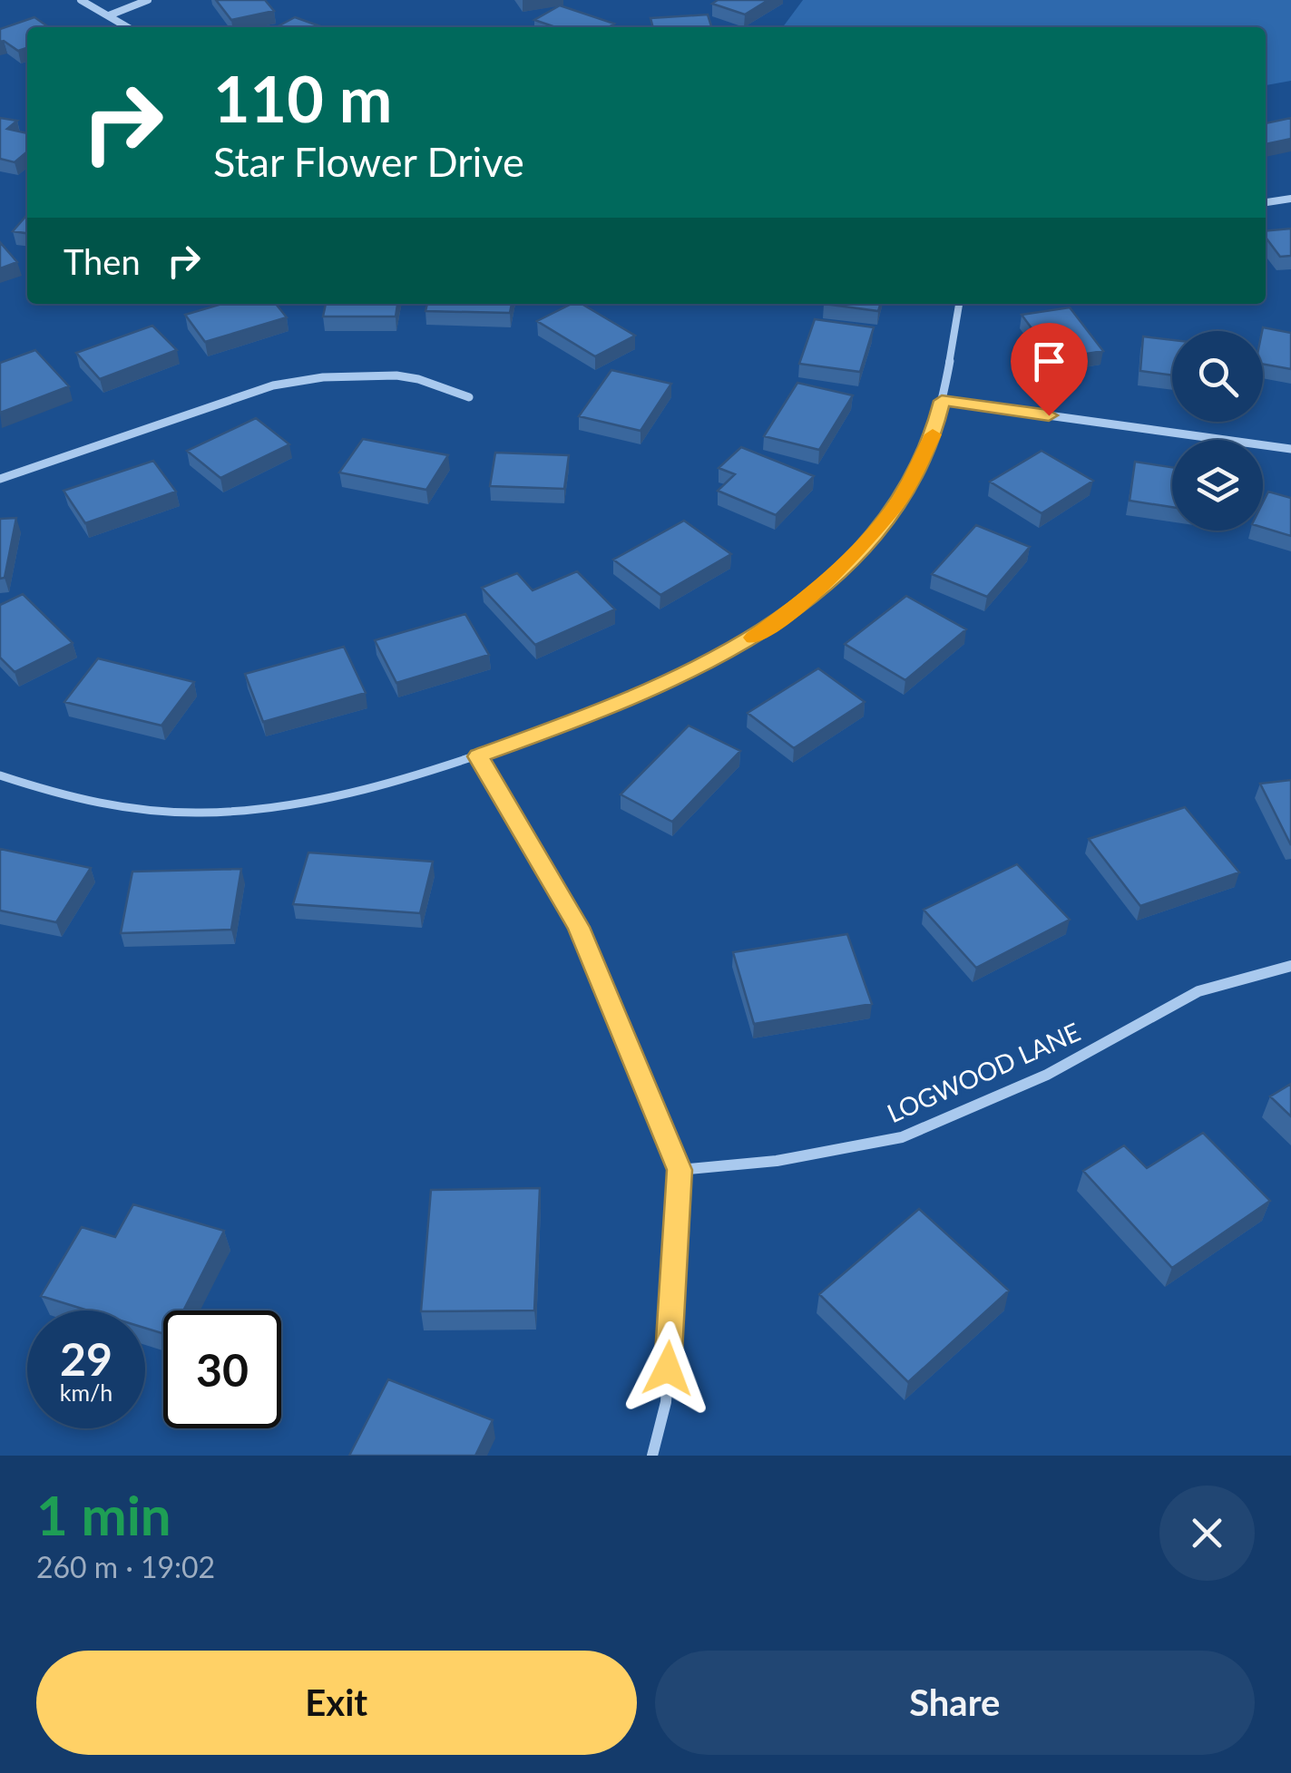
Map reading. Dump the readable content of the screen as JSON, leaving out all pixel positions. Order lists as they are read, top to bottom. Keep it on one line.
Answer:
{"streets":{"street":["LOGWOOD LANE"]},"page":{"turn":["110 m","Star Flower Drive"],"then":"Then","speed":"29 km/h","limit":"30","heading":["1 min","260 m · 19:02"],"buttons":["Exit","Share"]}}
